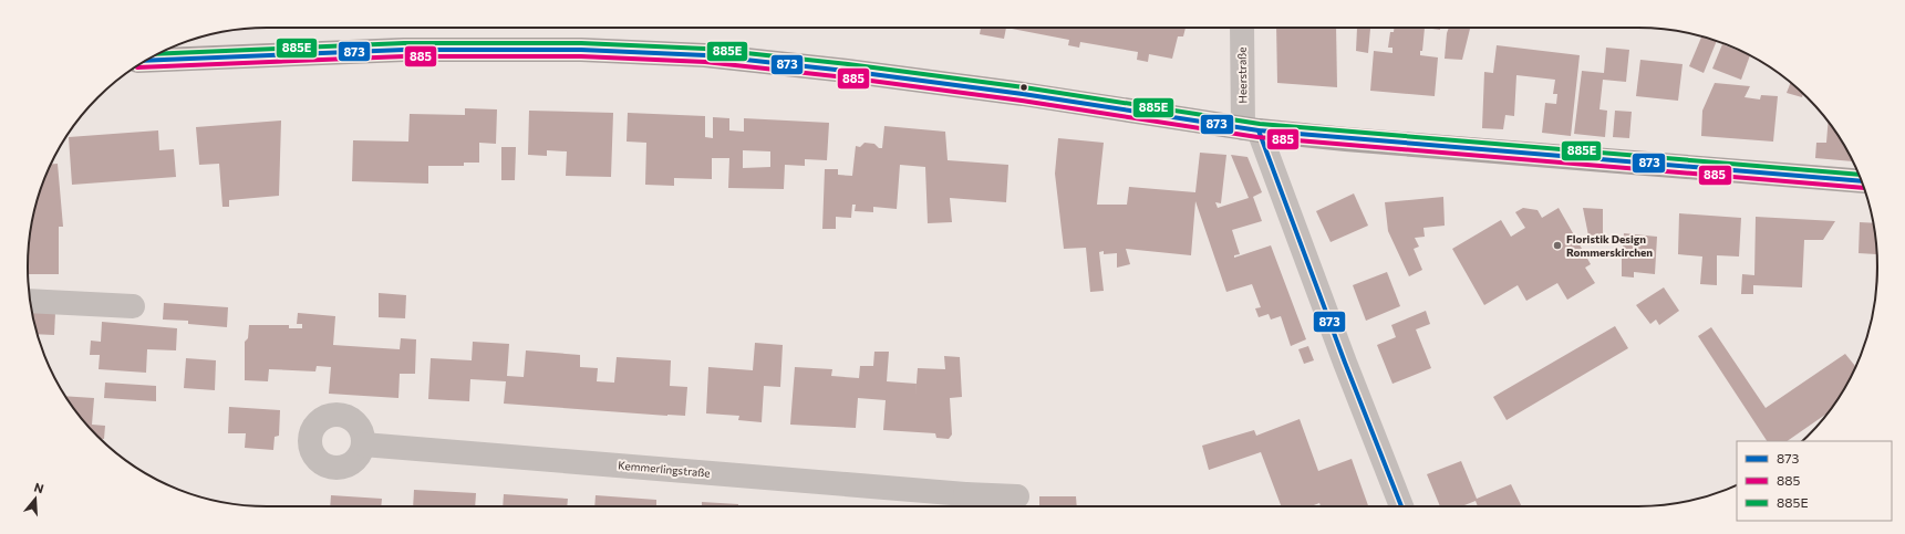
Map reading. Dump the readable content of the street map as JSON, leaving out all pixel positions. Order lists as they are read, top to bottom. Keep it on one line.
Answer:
{"streets":{"street":["Heerstraße","Kemmerlingstraße"]},"places":["Floristik Design Rommerskirchen"],"lines":["transit line 885E","transit line 873","transit line 885"],"legend":["873","885","885E"],"north":"top"}
